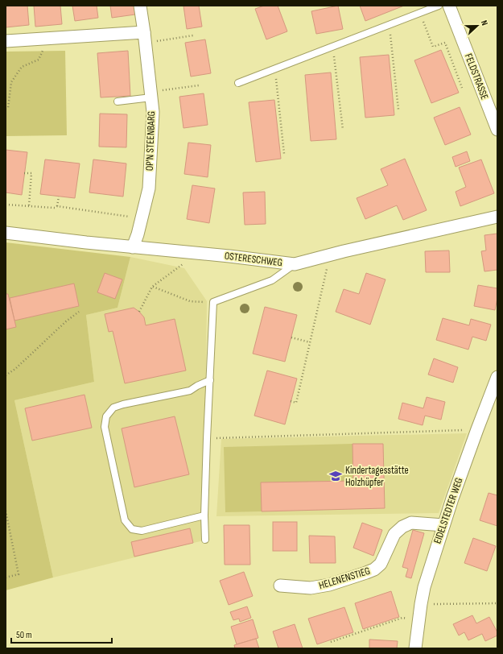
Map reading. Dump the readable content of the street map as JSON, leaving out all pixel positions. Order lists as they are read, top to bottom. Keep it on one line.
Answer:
{"streets":{"street":["FELDSTRASSE","OP'N STEENBARG","OSTERESCHWEG","EIDELSTEDTER WEG","HELENENSTIEG"]},"crossings":[["OP'N STEENBARG","OSTERESCHWEG"],["EIDELSTEDTER WEG","HELENENSTIEG"]],"places":{"school or university":["Kindertagesstätte Holzhüpfer"]},"scale_bar":"50 m","north":"right"}
